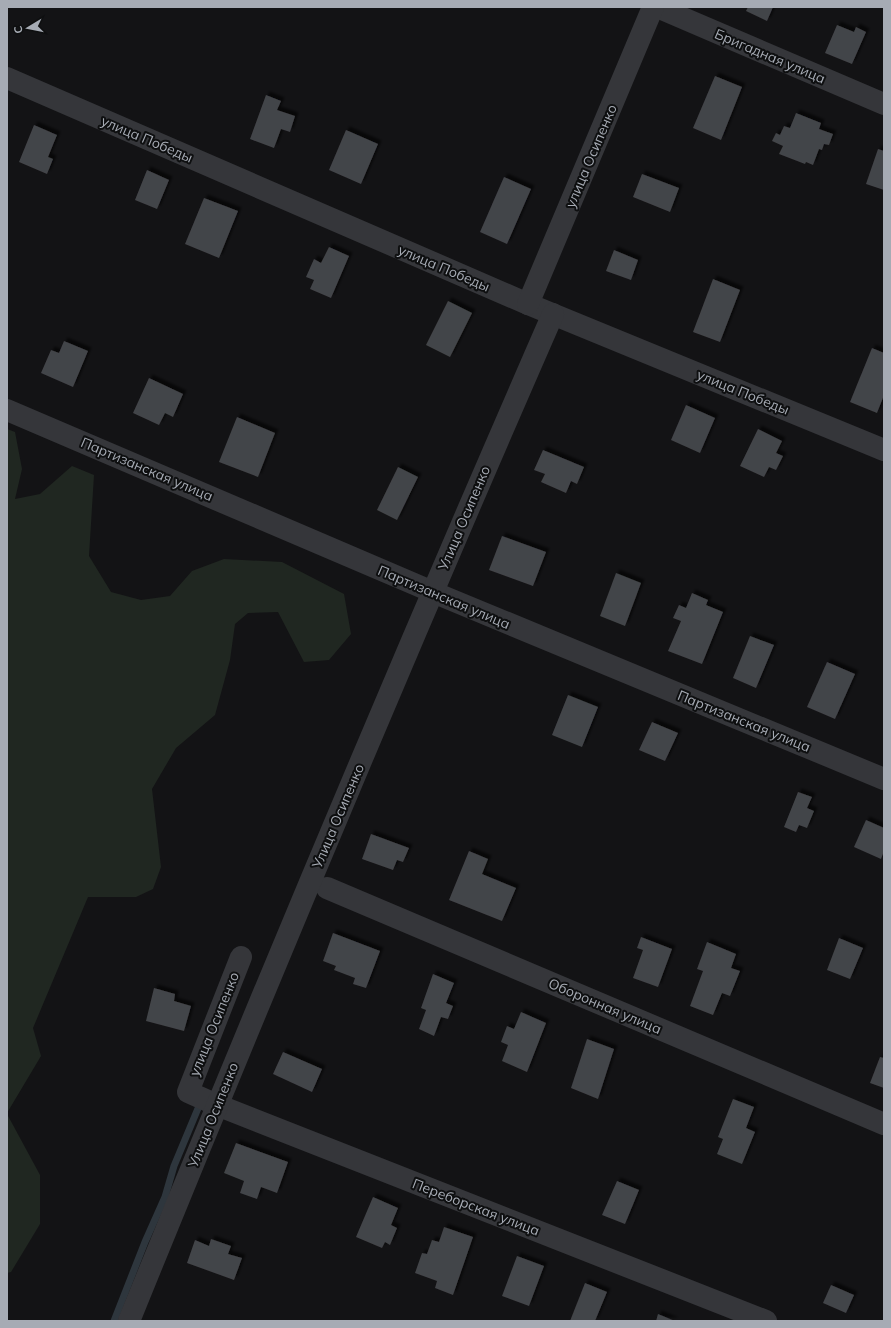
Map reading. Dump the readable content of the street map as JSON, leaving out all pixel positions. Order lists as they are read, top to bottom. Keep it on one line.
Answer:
{"streets":{"street":["Бригадная улица","улица Победы","улица Осипенко","Партизанская улица","Улица Осипенко","Оборонная улица","Переборская улица"]},"crossings":[["улица Победы","улица Осипенко"],["улица Победы","Улица Осипенко"],["улица Осипенко","Переборская улица"],["Партизанская улица","Улица Осипенко"],["Улица Осипенко","Переборская улица"]],"north":"left"}
